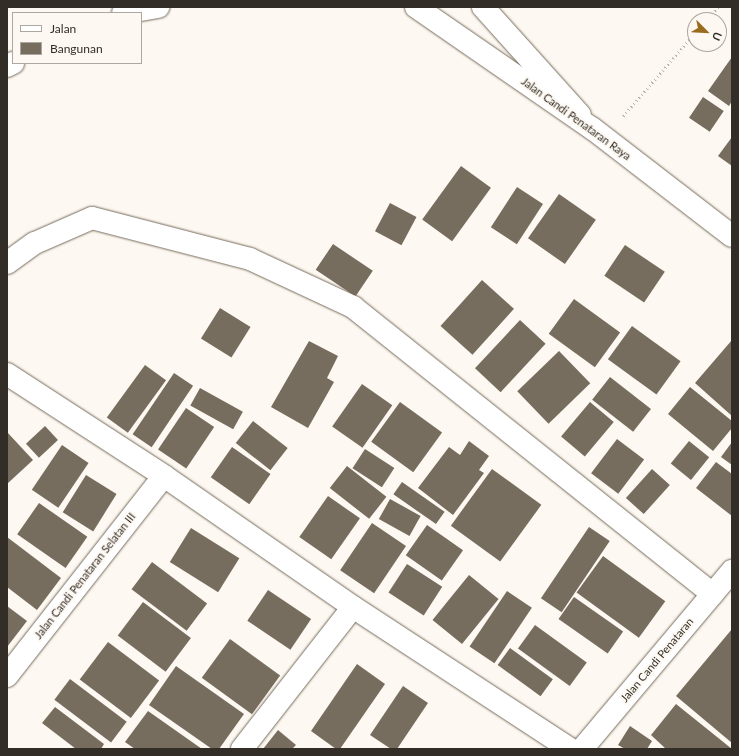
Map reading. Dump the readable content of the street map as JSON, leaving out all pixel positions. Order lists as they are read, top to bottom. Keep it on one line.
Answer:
{"streets":{"street":["Jalan Candi Penataran Raya","Jalan Candi Penataran Selatan III","Jalan Candi Penataran"]},"legend":["Jalan","Bangunan"],"north":"bottom right"}
